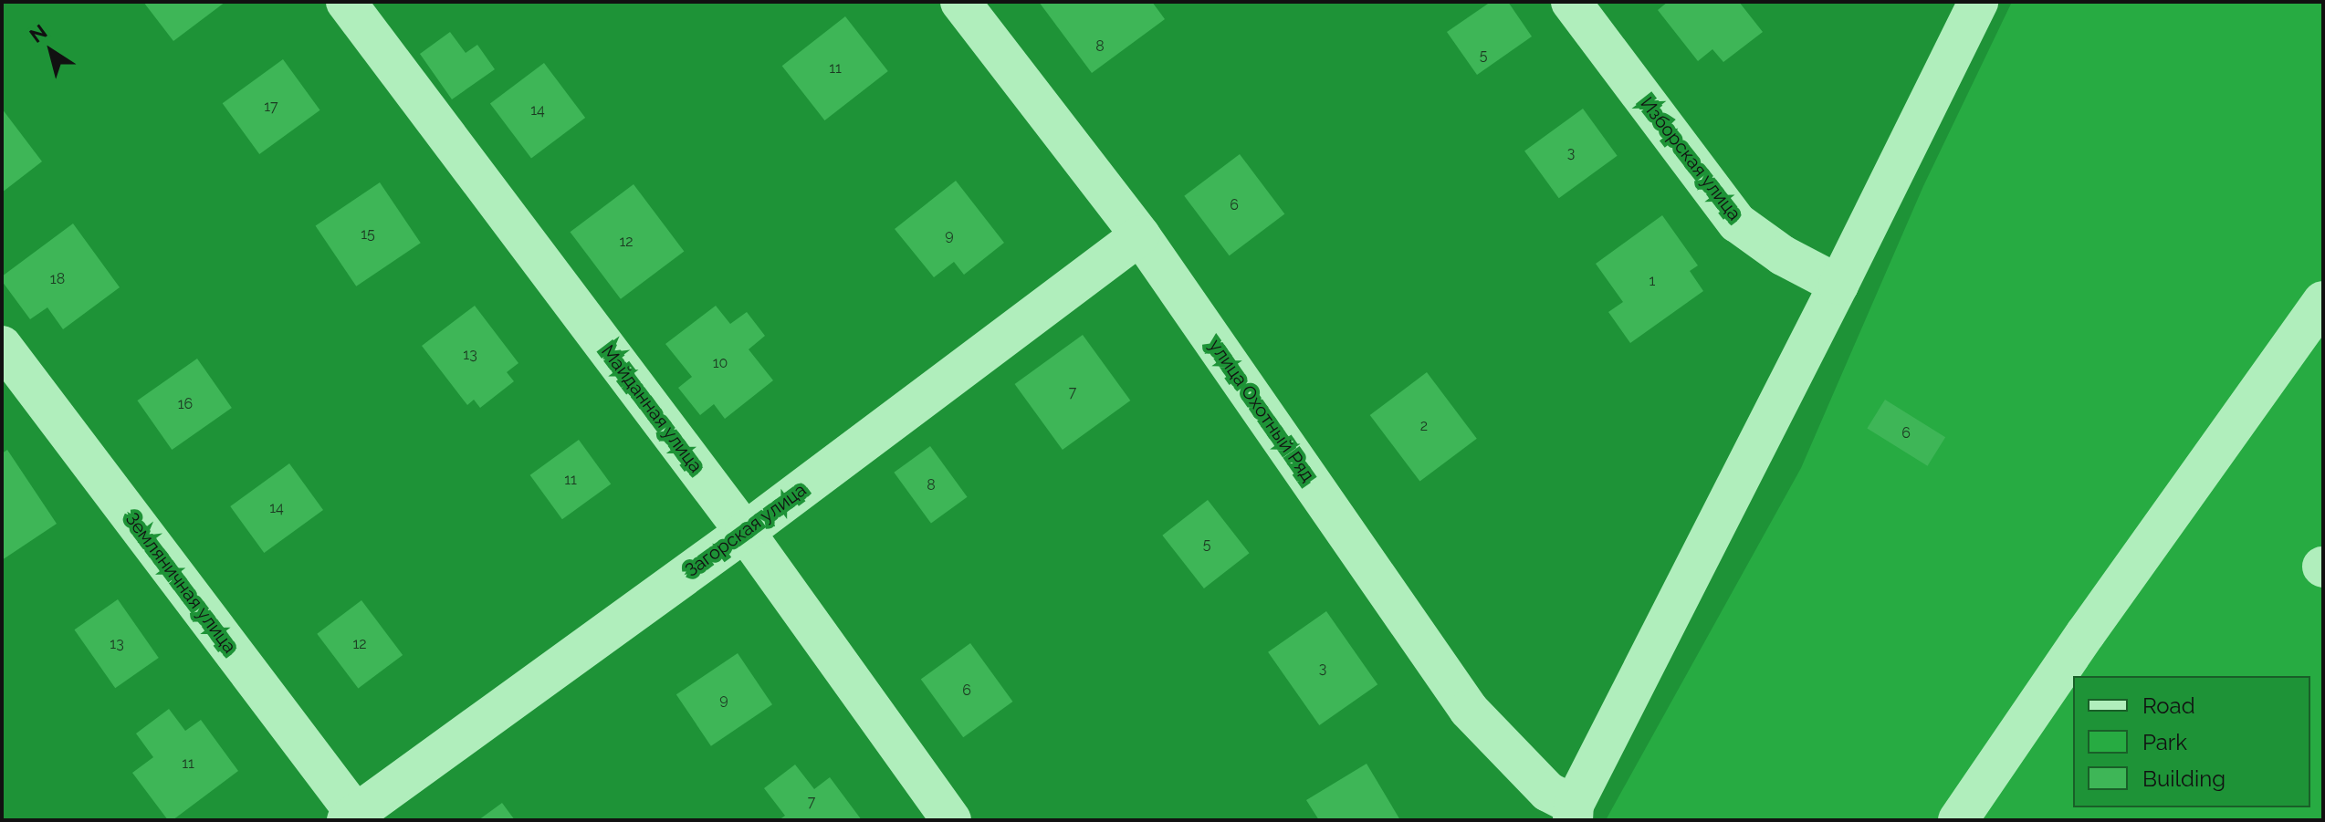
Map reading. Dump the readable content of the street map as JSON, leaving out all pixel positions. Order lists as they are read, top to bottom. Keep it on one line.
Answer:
{"streets":{"street":["Изборская улица","Майданная улица","улица Охотный Ряд","Загорская улица","Земляничная улица"]},"crossings":[["Майданная улица","Загорская улица"],["улица Охотный Ряд","Загорская улица"],["Загорская улица","Земляничная улица"]],"house_numbers":["8","5","11","17","14","3","6","15","9","12","18","1","13","10","7","16","2","6","11","8","14","5","13","12","3","6","9","11","7"],"legend":["Road","Park","Building"],"north":"top left"}
